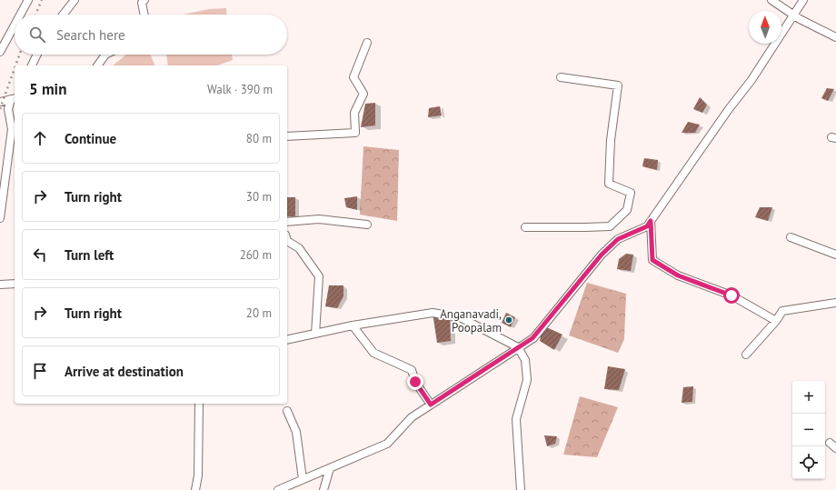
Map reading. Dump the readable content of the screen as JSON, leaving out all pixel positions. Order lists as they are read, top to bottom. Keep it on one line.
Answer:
{"places":["Anganavadi, Poopalam"],"north":"top","page":{"search":"Search here","heading":["5 min","Walk · 390 m"],"list":[["Continue","80 m"],["Turn right","30 m"],["Turn left","260 m"],["Turn right","20 m"],"Arrive at destination"],"map_buttons":["+","−"]}}
